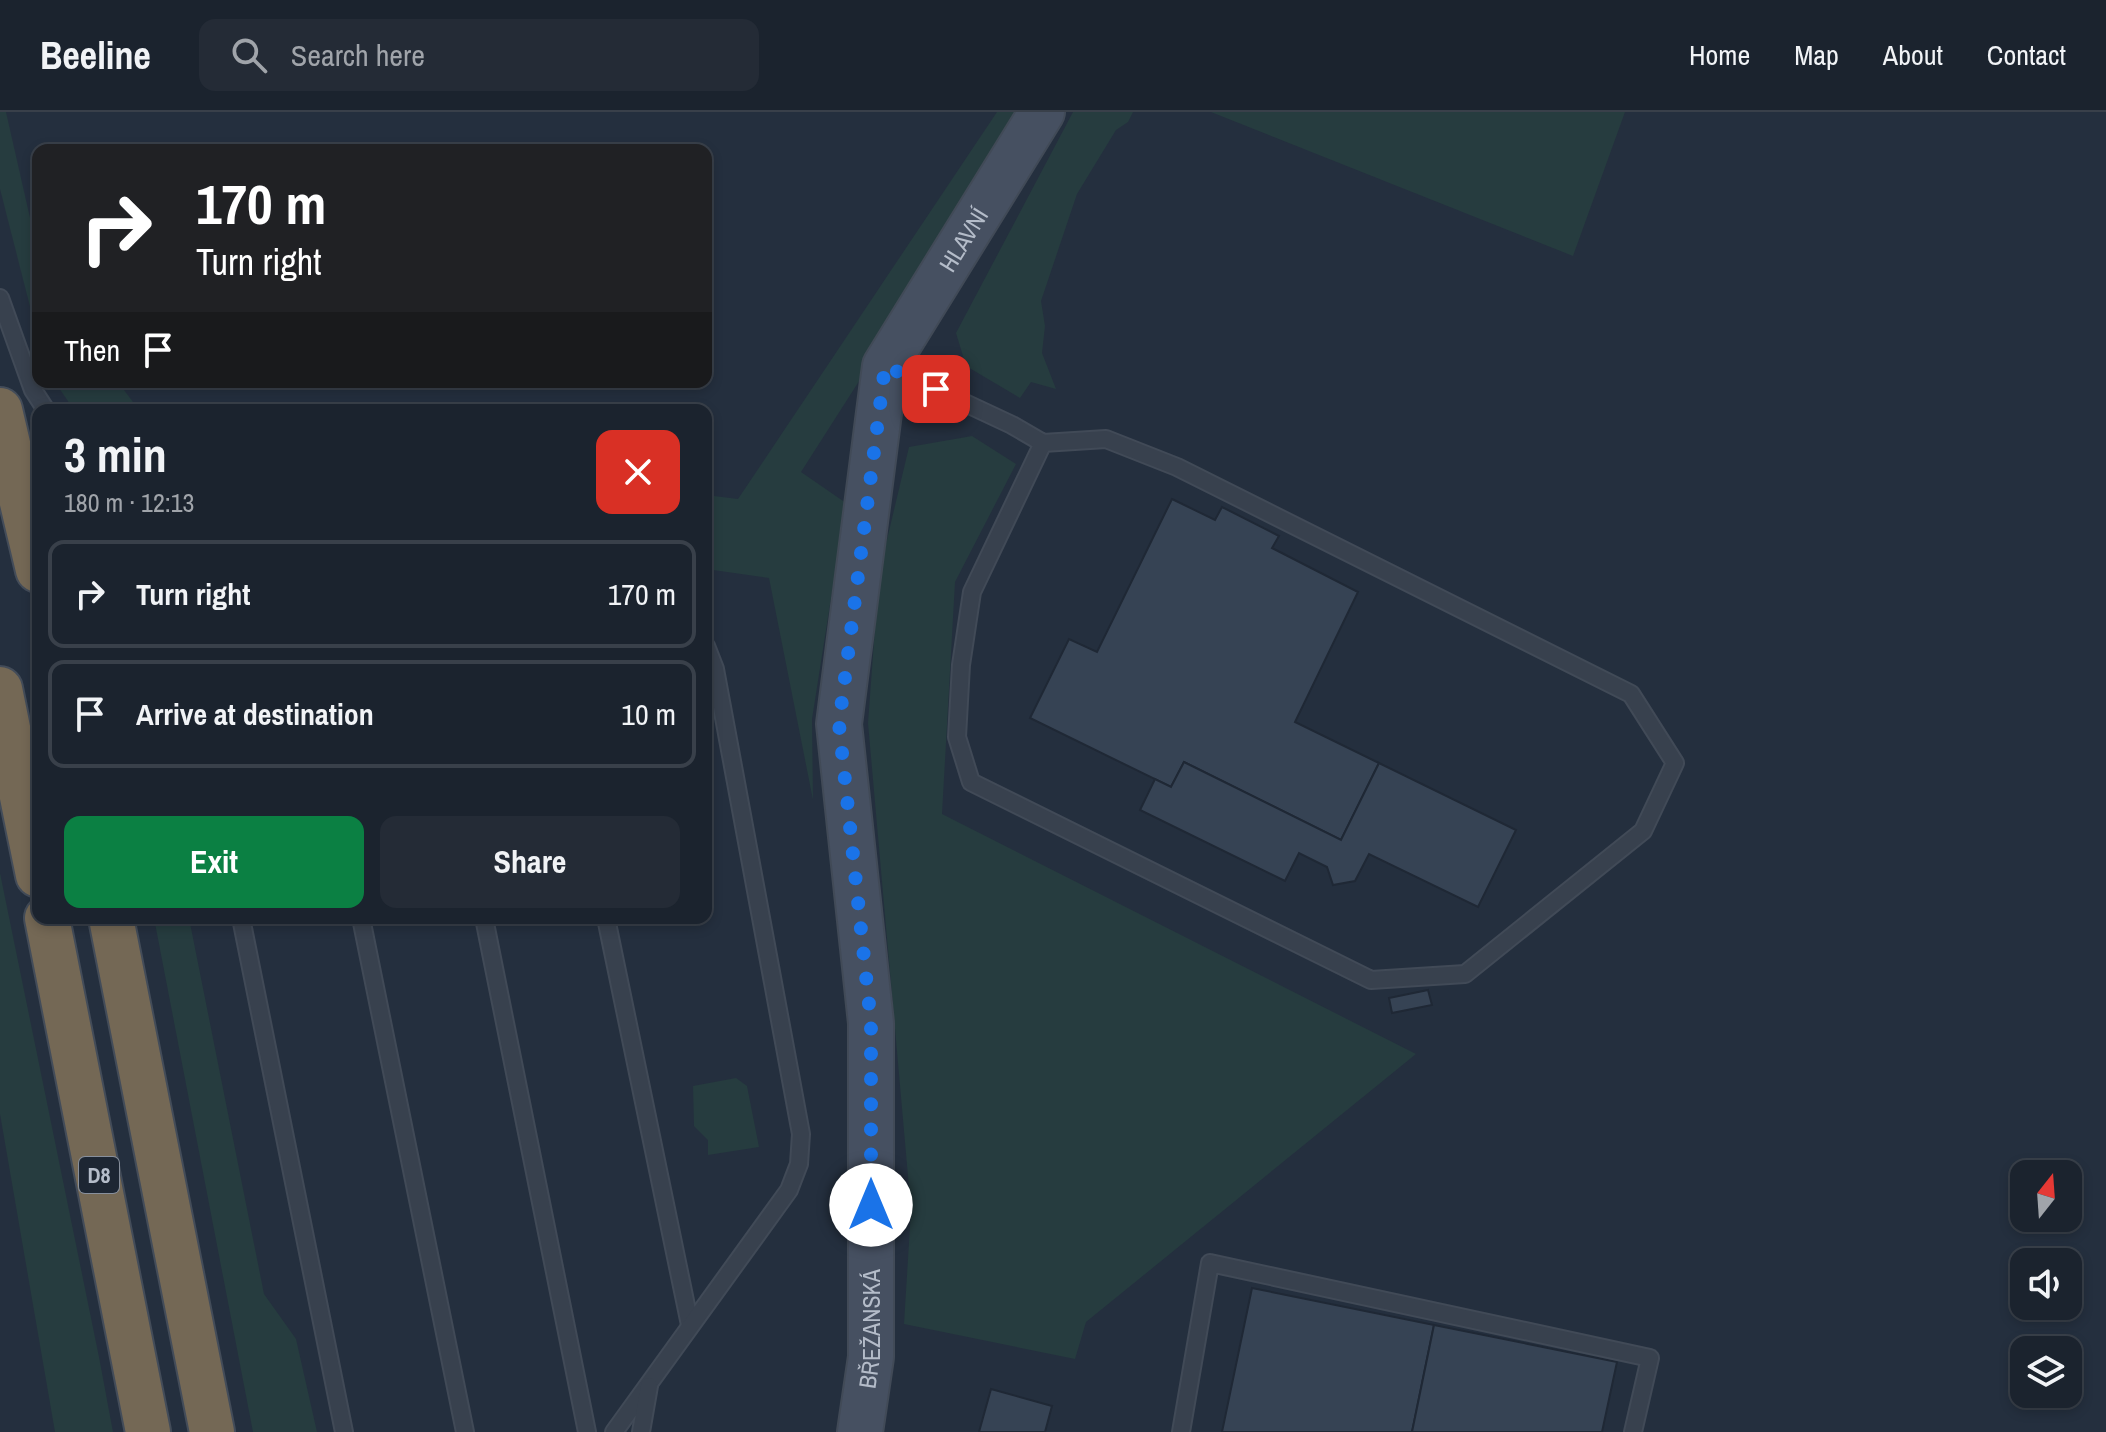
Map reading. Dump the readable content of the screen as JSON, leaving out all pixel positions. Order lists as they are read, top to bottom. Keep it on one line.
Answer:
{"streets":{"highway":["D8"],"street":["HLAVNÍ","BŘEŽANSKÁ"]},"crossings":[["HLAVNÍ","BŘEŽANSKÁ"]],"north":"top","page":{"header":"Beeline","search":"Search here","nav":["Home","Map","About","Contact"],"turn":["170 m","Turn right"],"then":"Then","heading":["3 min","180 m · 12:13"],"list":[{"name":"Turn right","value":"170 m"},{"name":"Arrive at destination","value":"10 m"}],"buttons":["Exit","Share"]}}
